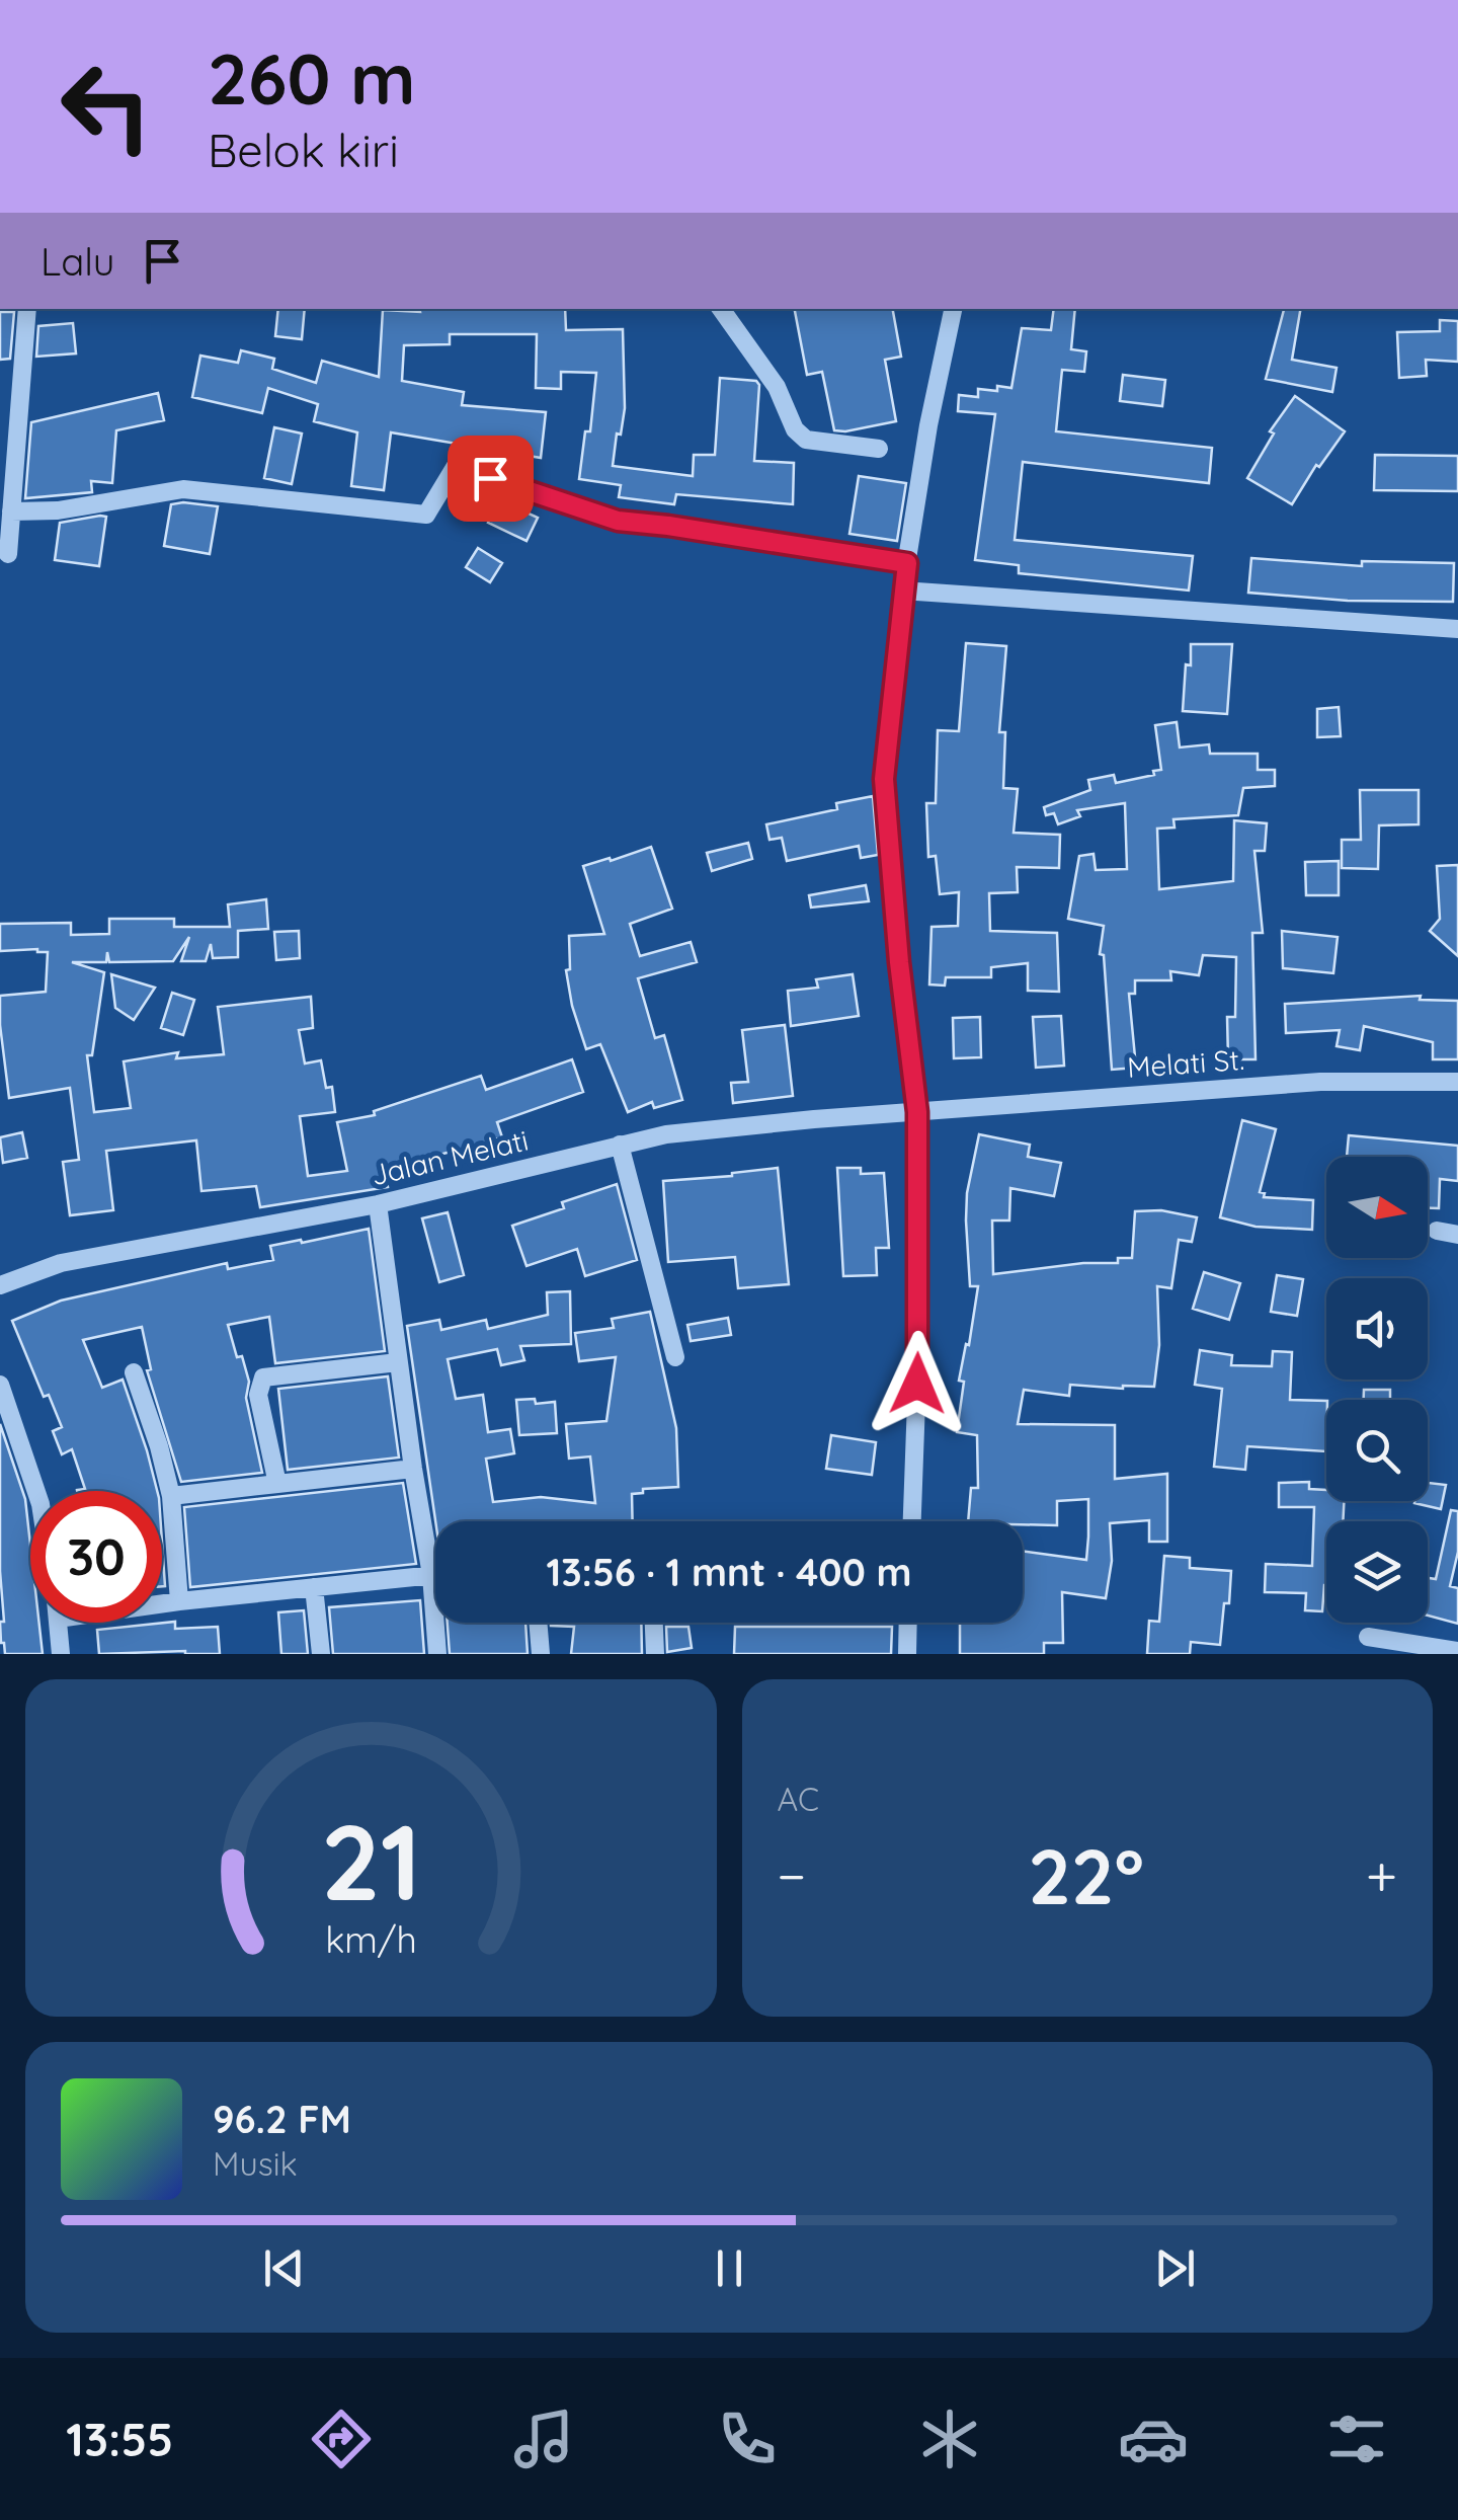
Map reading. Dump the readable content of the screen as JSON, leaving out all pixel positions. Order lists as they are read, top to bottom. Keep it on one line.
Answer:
{"streets":{"street":["Melati St.","Jalan Melati"]},"crossings":[["Melati St.","Jalan Melati"]],"north":"right","page":{"turn":["260 m","Belok kiri"],"then":"Lalu","limit":"30","trip":"13:56 · 1 mnt · 400 m","tile":"AC","heat":["−","22°","+"],"song":["96.2 FM","Musik"],"tabs":"13:55","gauge":["21","km/h"]}}
